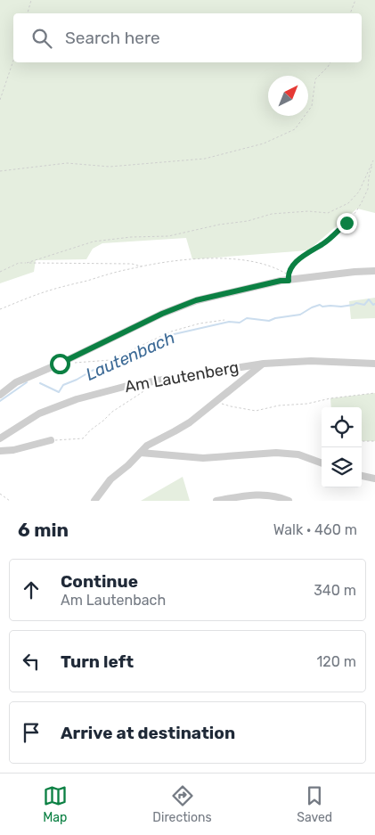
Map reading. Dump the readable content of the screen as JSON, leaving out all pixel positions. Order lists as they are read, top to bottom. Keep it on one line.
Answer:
{"streets":{"street":["Am Lautenberg"]},"water":["Lautenbach"],"north":"top right","page":{"search":"Search here","heading":["6 min","Walk · 460 m"],"list":[["Continue","Am Lautenbach","340 m"],["Turn left","120 m"],"Arrive at destination"],"nav":["Map","Directions","Saved"]}}
